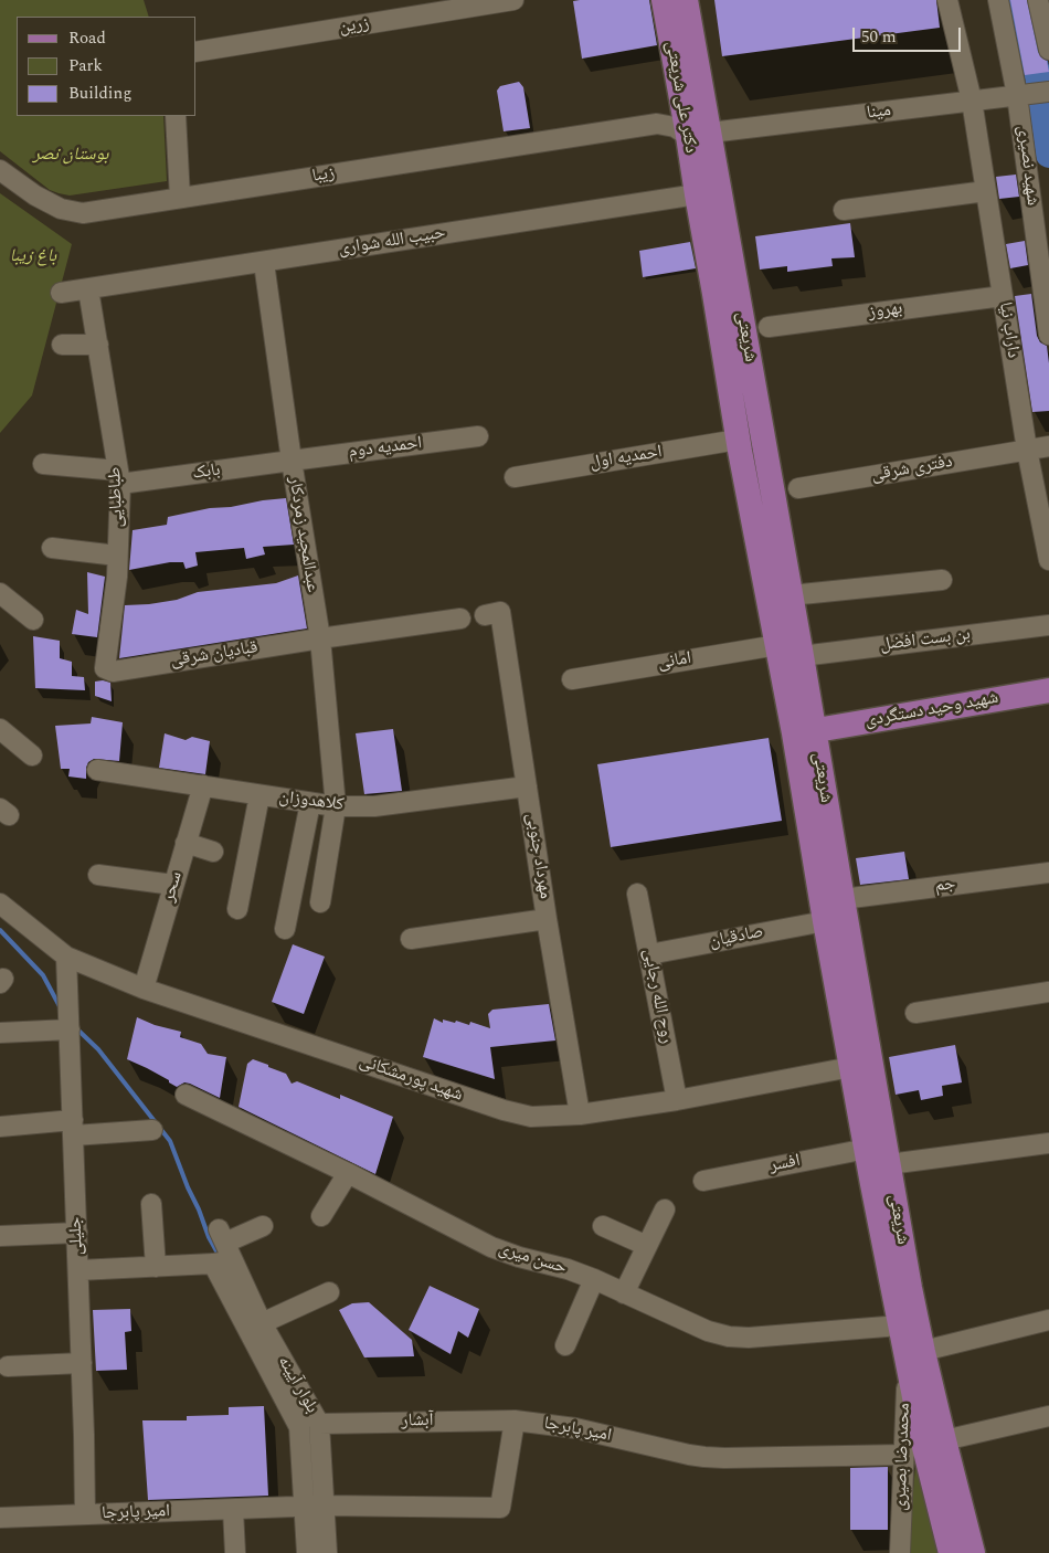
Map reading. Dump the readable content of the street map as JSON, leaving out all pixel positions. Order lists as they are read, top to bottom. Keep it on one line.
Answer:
{"streets":{"main road":["دکتر علی شریعتی","شریعتی","شهید وحید دستگردی"],"street":["زرین","مینا","شهید نصیری","زیبا","حبیب الله شواری","بهروز","داراب نیا","احمدیه دوم","احمدیه اول","دفتری شرقی","بابک","طباطبایی","عبدالمجید زمردکار","بن بست افضل","قبادیان شرقی","امانی","کلاهدوزان","مهرداد جنوبی","جم","سحر","صادقیان","روح الله رجایی","شهید پورمشکانی","افسر","جلیلی","حسن میری","بلوار آیینه","آبشار","امیر پابرجا","محمدرضا بصیری"]},"crossings":[["دکتر علی شریعتی","مینا"],["دکتر علی شریعتی","زیبا"],["دکتر علی شریعتی","حبیب الله شواری"],["دکتر علی شریعتی","شریعتی"],["مینا","شهید نصیری"],["مینا","زیبا"],["مینا","داراب نیا"],["مینا","شریعتی"],["زیبا","شریعتی"],["حبیب الله شواری","شریعتی"],["حبیب الله شواری","طباطبایی"],["حبیب الله شواری","عبدالمجید زمردکار"],["بهروز","داراب نیا"],["داراب نیا","دفتری شرقی"],["شریعتی","احمدیه اول"],["شریعتی","بن بست افضل"],["شریعتی","امانی"],["شریعتی","شهید وحید دستگردی"],["شریعتی","جم"],["شریعتی","صادقیان"],["شریعتی","شهید پورمشکانی"],["شریعتی","افسر"],["شریعتی","حسن میری"],["شریعتی","محمدرضا بصیری"],["احمدیه دوم","بابک"],["احمدیه دوم","عبدالمجید زمردکار"],["بابک","طباطبایی"],["بابک","عبدالمجید زمردکار"],["طباطبایی","قبادیان شرقی"],["عبدالمجید زمردکار","قبادیان شرقی"],["عبدالمجید زمردکار","کلاهدوزان"],["کلاهدوزان","مهرداد جنوبی"],["کلاهدوزان","سحر"],["مهرداد جنوبی","شهید پورمشکانی"],["سحر","شهید پورمشکانی"],["صادقیان","روح الله رجایی"],["روح الله رجایی","شهید پورمشکانی"],["شهید پورمشکانی","جلیلی"],["جلیلی","امیر پابرجا"],["بلوار آیینه","آبشار"],["بلوار آیینه","امیر پابرجا"],["آبشار","امیر پابرجا"],["امیر پابرجا","محمدرضا بصیری"]],"parks":["بوستان نصر","باغ زیبا"],"legend":["Road","Park","Building"],"scale_bar":"50 m"}
